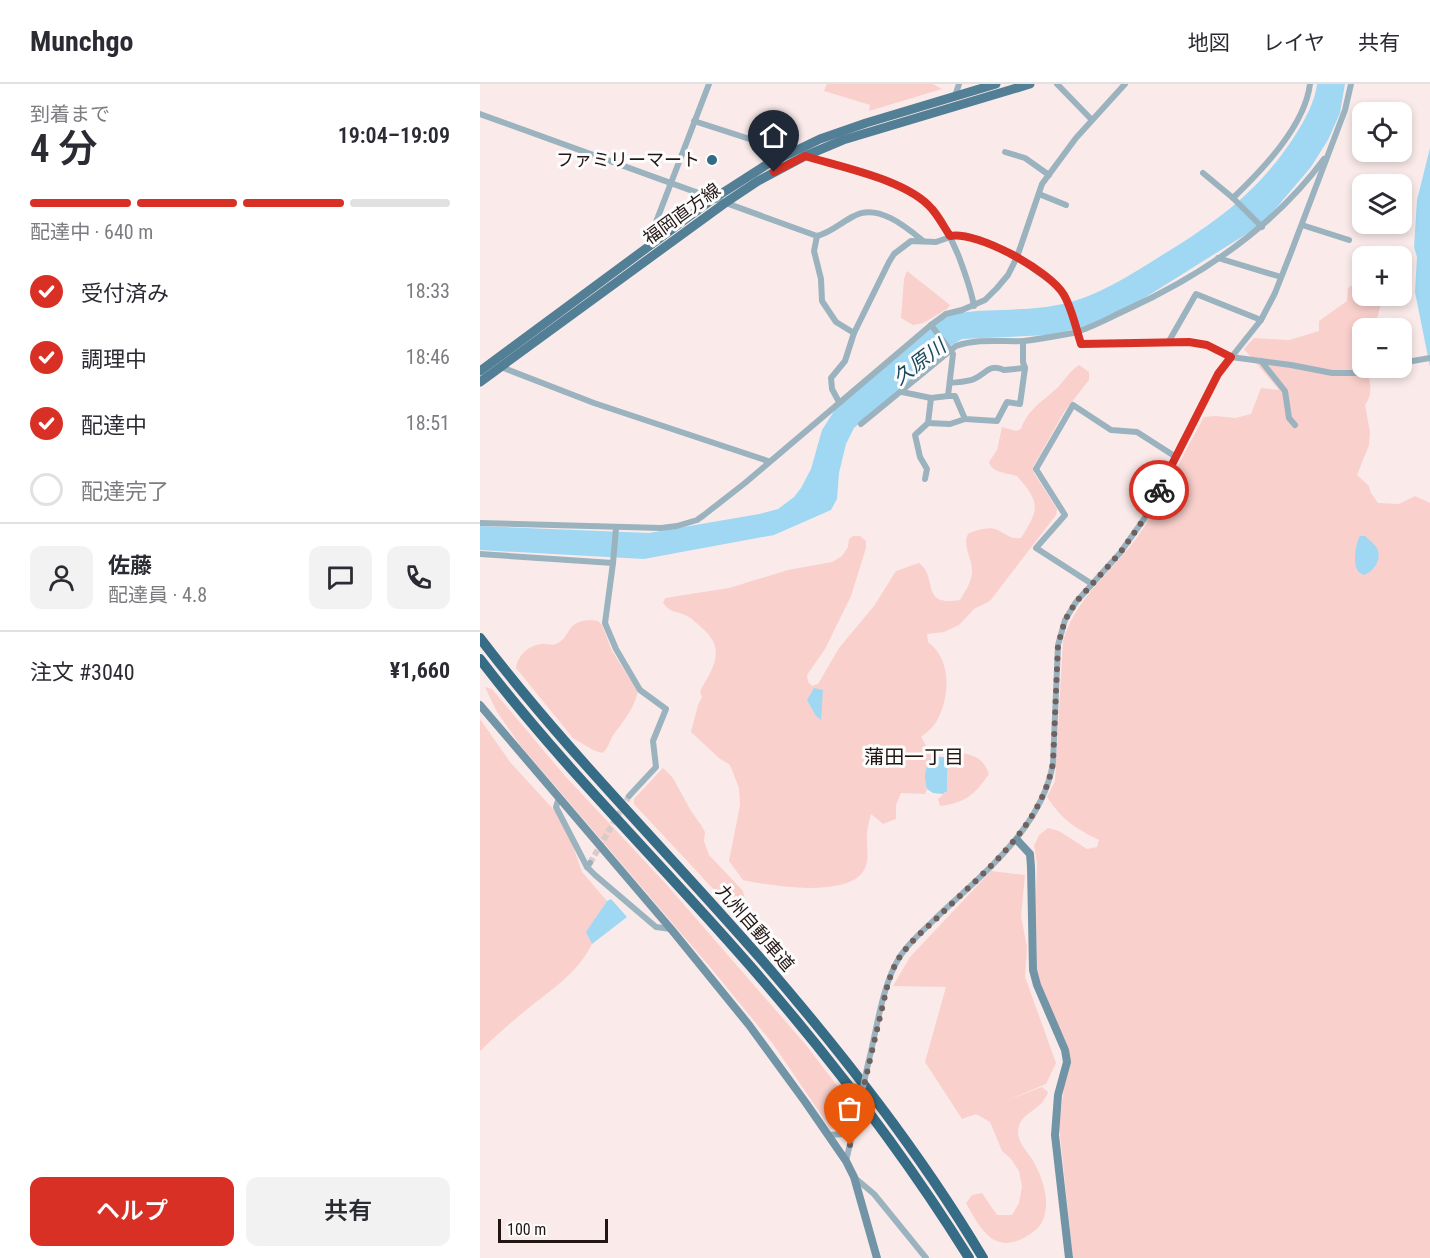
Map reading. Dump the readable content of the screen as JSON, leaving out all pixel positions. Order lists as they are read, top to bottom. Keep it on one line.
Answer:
{"streets":{"highway":["九州自動車道"],"main road":["福岡直方線"]},"districts":["蒲田一丁目"],"water":["久原川"],"places":["ファミリーマート"],"scale_bar":"100 m","page":{"header":"Munchgo","nav":["地図","レイヤ","共有"],"heading":["4 分","到着まで","19:04–19:09"],"panel":["佐藤","配達員 · 4.8","注文 #3040","¥1,660"],"map_buttons":["+","−"],"bar":"配達中 · 640 m","list":[["受付済み","18:33"],["調理中","18:46"],["配達中","18:51"],"配達完了"],"buttons":["ヘルプ","共有"],"scale":"100 m"}}
